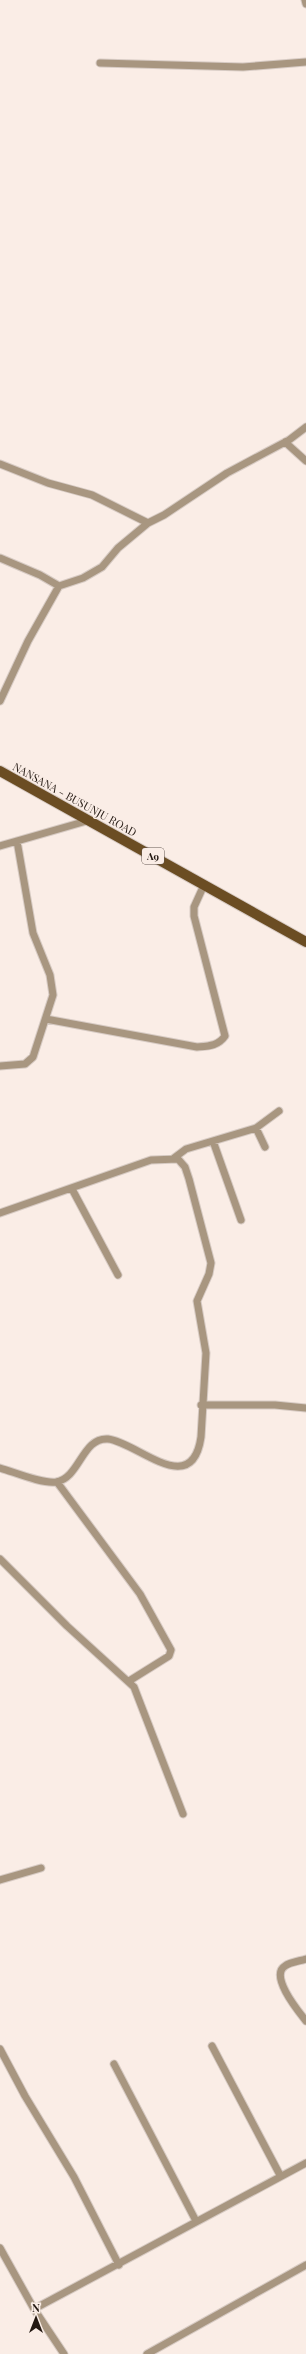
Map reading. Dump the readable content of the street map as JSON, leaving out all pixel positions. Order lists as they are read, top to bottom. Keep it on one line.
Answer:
{"streets":{"main road":["NANSANA - BUSUNJU ROAD","A9"]},"north":"top"}
